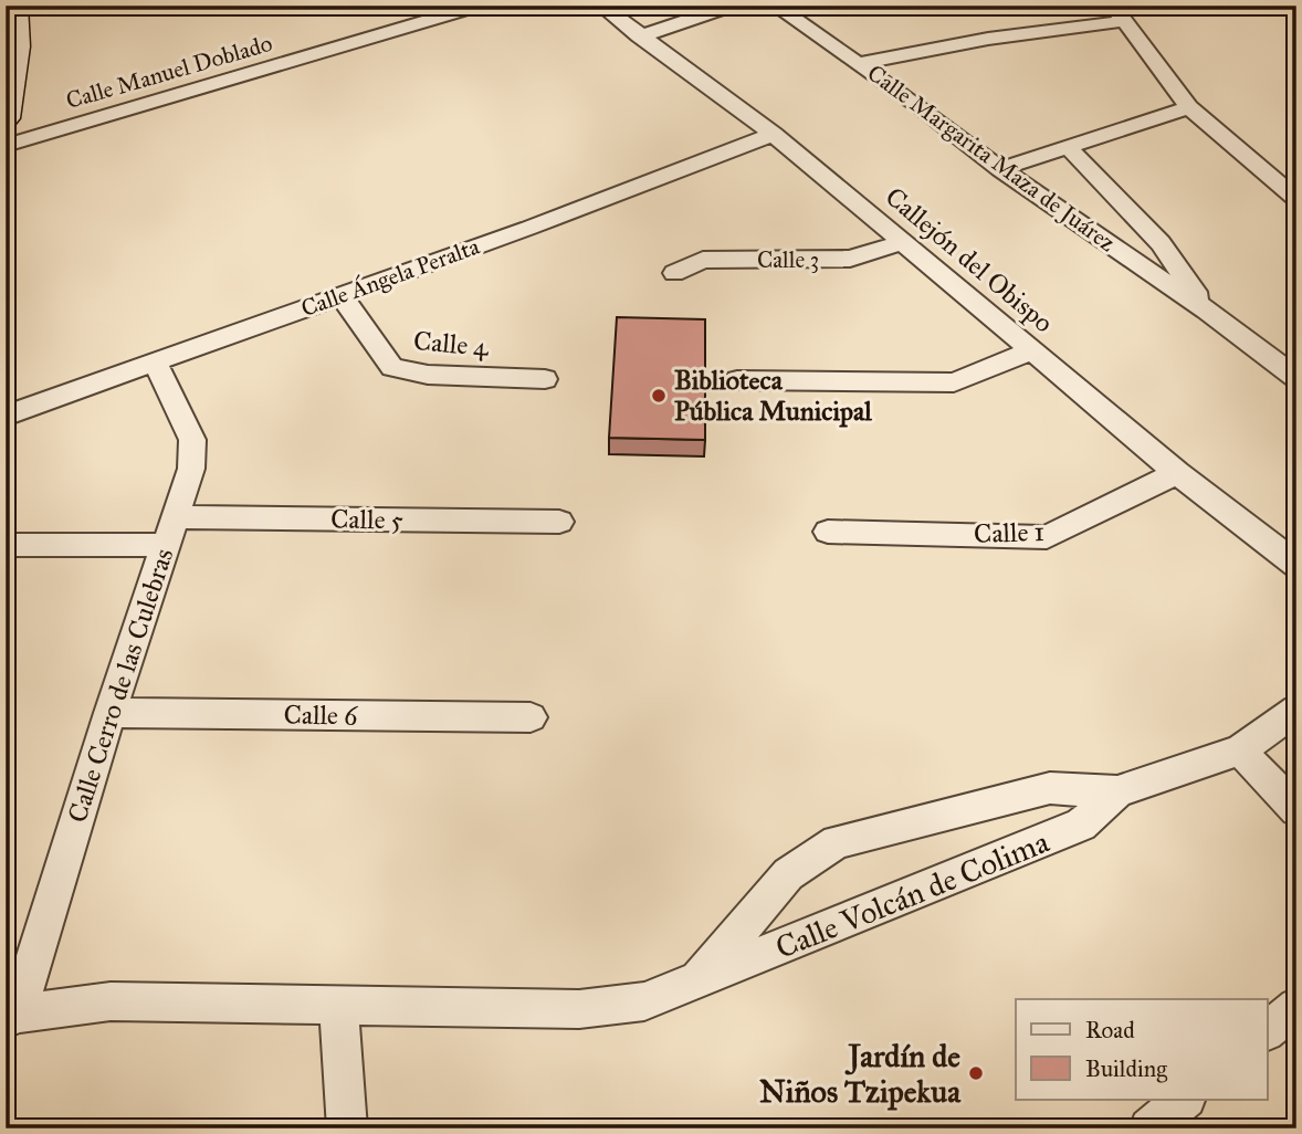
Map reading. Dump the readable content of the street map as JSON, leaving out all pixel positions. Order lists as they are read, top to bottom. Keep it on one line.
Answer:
{"streets":{"street":["Calle Manuel Doblado","Calle Margarita Maza de Juárez","Calle 3","Callejón del Obispo","Calle Ángela Peralta","Calle 4","Calle 5","Calle 1","Calle Cerro de las Culebras","Calle 6","Calle Volcán de Colima"]},"crossings":[["Calle 3","Callejón del Obispo"],["Callejón del Obispo","Calle Ángela Peralta"],["Callejón del Obispo","Calle 1"],["Calle Ángela Peralta","Calle 4"],["Calle Ángela Peralta","Calle Cerro de las Culebras"],["Calle 5","Calle Cerro de las Culebras"],["Calle Cerro de las Culebras","Calle 6"],["Calle Cerro de las Culebras","Calle Volcán de Colima"]],"places":["Biblioteca Pública Municipal","Jardín de Niños Tzipekua"],"legend":["Road","Building"]}
